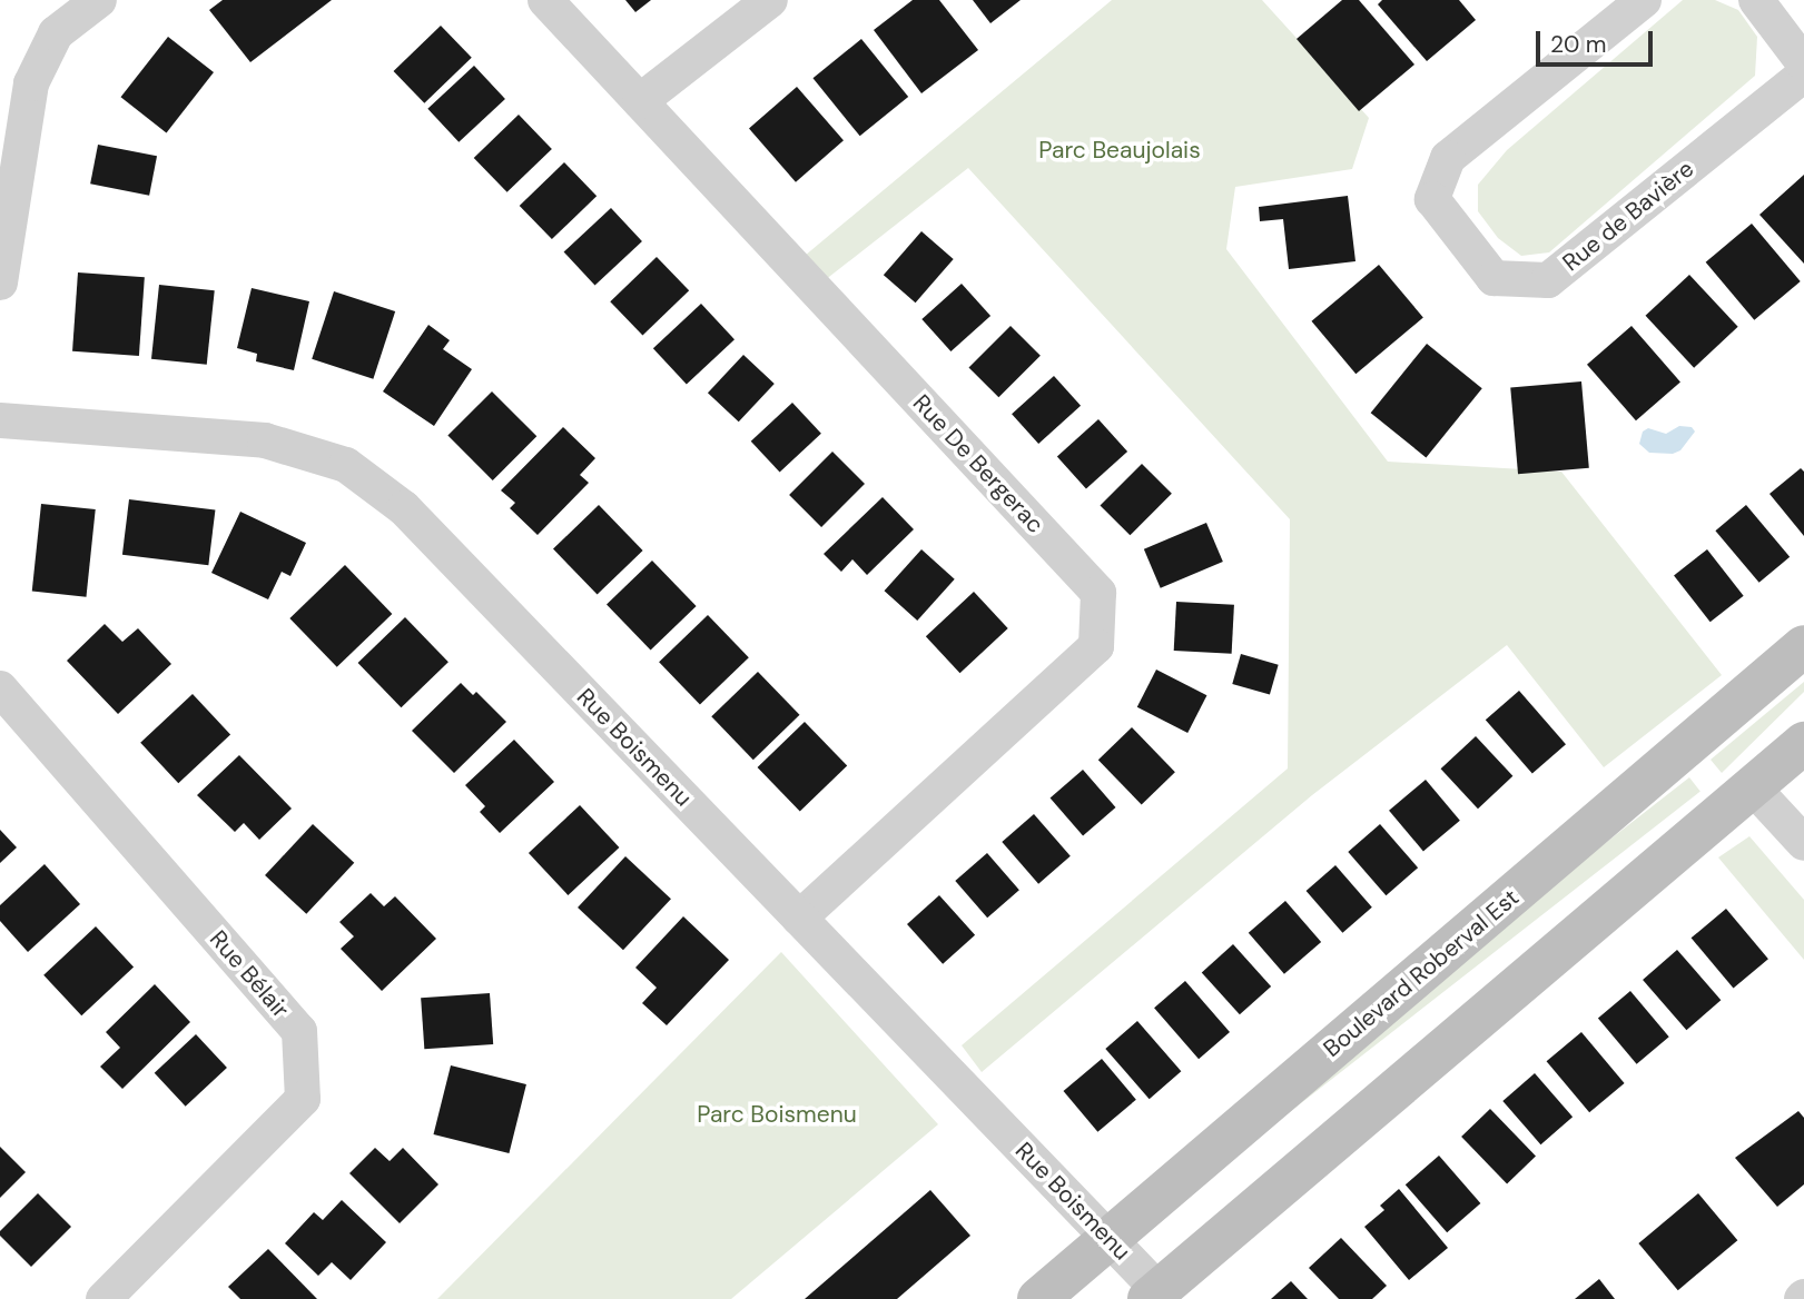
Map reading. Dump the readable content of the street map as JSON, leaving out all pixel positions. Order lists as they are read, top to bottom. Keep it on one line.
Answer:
{"streets":{"street":["Rue de Bavière","Rue De Bergerac","Rue Boismenu","Boulevard Roberval Est","Rue Bélair"]},"crossings":[["Rue De Bergerac","Rue Boismenu"],["Rue Boismenu","Boulevard Roberval Est"]],"parks":["Parc Beaujolais","Parc Boismenu"],"scale_bar":"20 m"}
